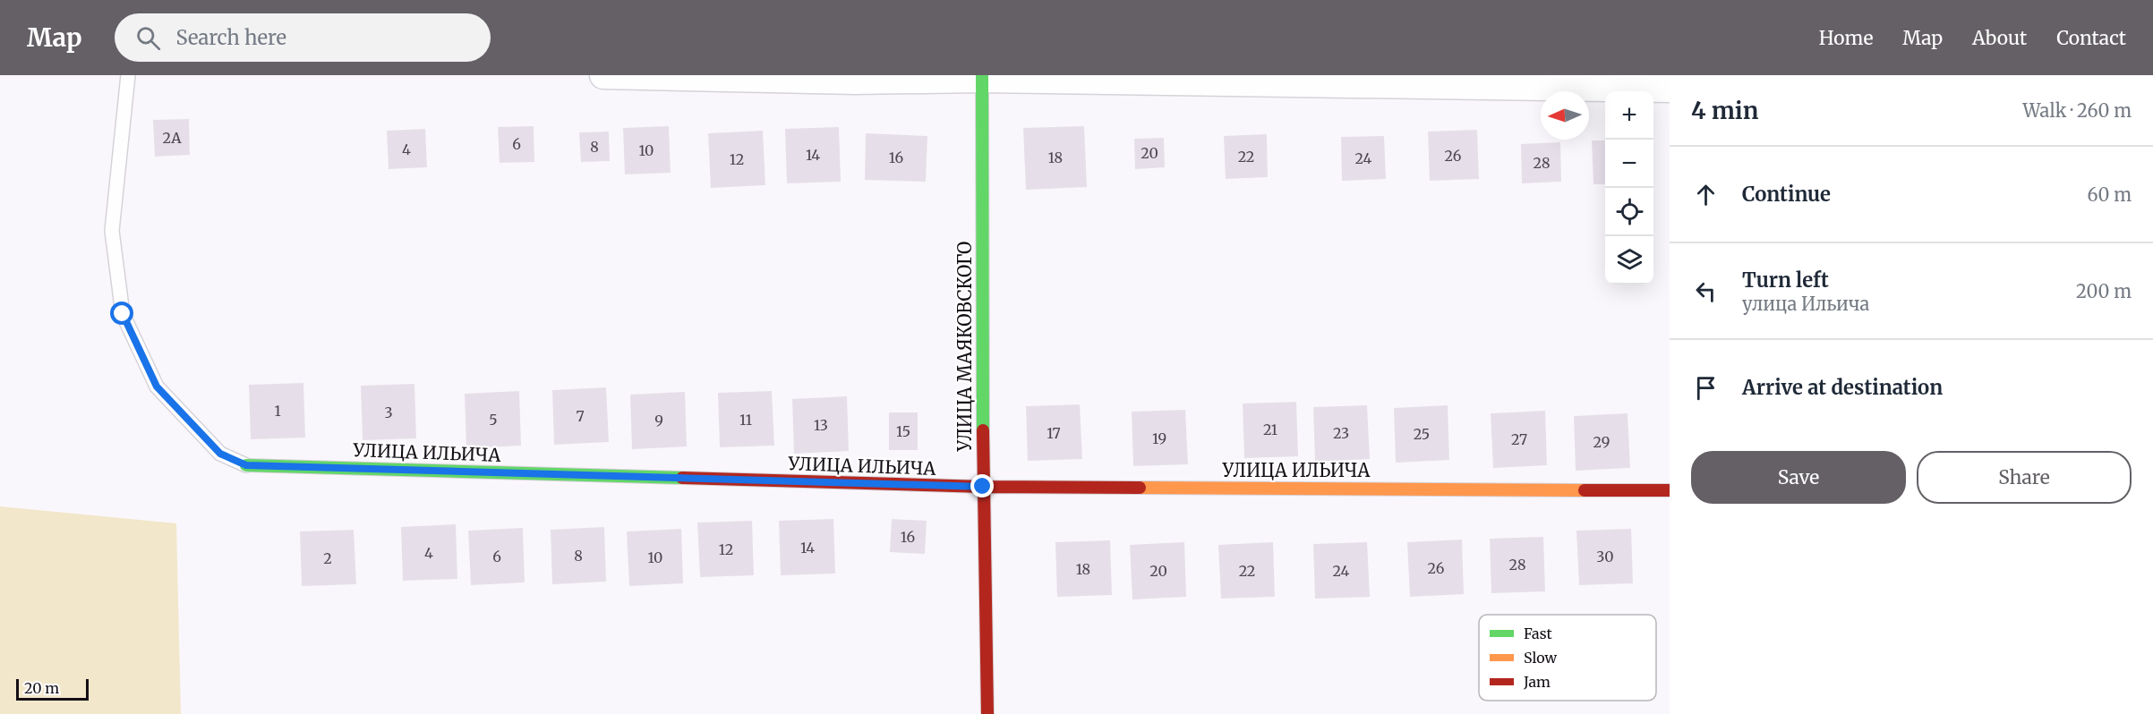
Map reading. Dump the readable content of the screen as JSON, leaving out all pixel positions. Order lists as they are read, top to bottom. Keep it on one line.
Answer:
{"streets":{"street":["УЛИЦА МАЯКОВСКОГО","УЛИЦА ИЛЬИЧА"]},"crossings":[["УЛИЦА МАЯКОВСКОГО","УЛИЦА ИЛЬИЧА"]],"house_numbers":["2А","6","8","4","10","20","14","26","22","16","18","24","12","28","1","3","7","5","11","9","13","21","15","17","23","25","19","27","29","16","14","12","4","8","6","30","10","2","28","26","18","20","22","24"],"legend":["Fast","Slow","Jam"],"scale_bar":"20 m","north":"left","page":{"header":"Map","search":"Search here","nav":["Home","Map","About","Contact"],"heading":["4 min","Walk · 260 m"],"map_buttons":["+","−"],"list":[["Continue","60 m"],["Turn left","улица Ильича","200 m"],"Arrive at destination"],"buttons":["Save","Share"],"scale":"20 m"}}
